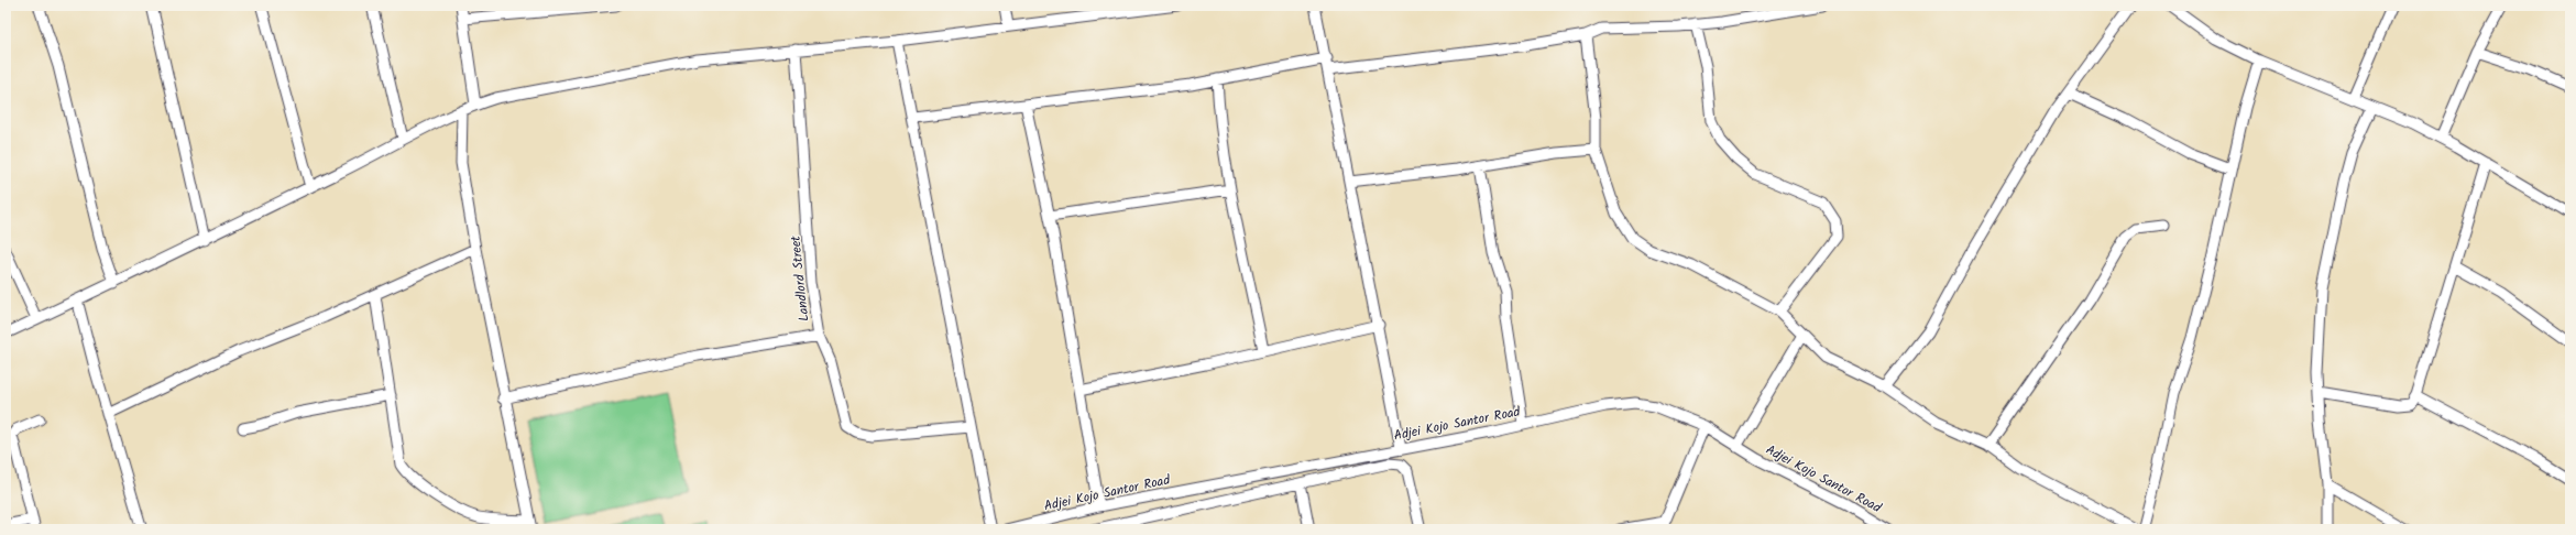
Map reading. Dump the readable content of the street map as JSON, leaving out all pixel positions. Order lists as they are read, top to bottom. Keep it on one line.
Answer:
{"streets":{"street":["Landlord Street","Adjei Kojo Santor Road"]}}
